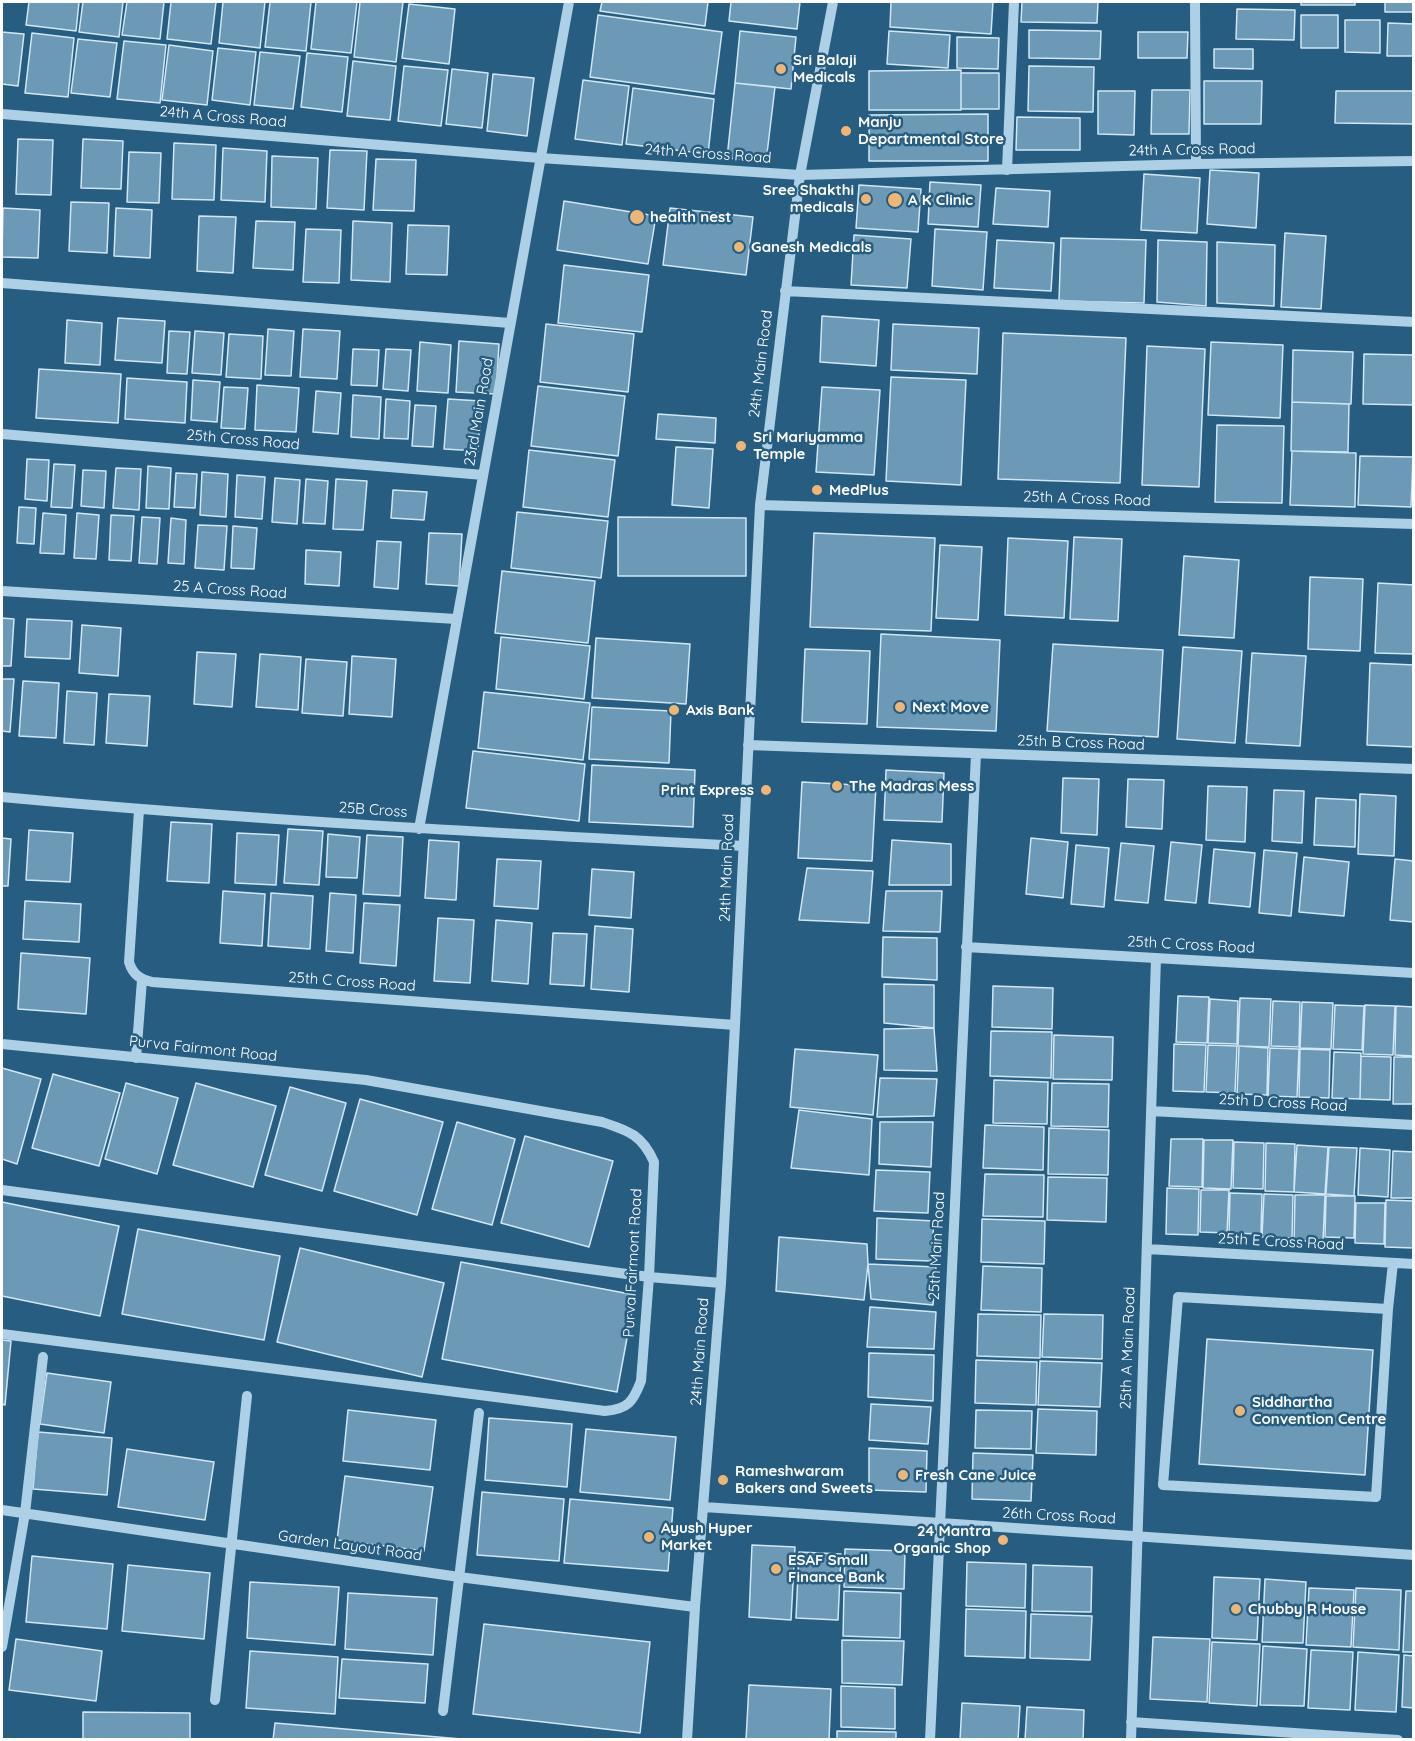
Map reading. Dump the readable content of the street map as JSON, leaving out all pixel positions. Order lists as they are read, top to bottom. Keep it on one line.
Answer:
{"streets":{"street":["24th A Cross Road","24th Main Road","23rd Main Road","25th Cross Road","25th A Cross Road","25 A Cross Road","25th B Cross Road","25B Cross","25th C Cross Road","Purva Fairmont Road","25th D Cross Road","25th E Cross Road","25th Main Road","25th A Main Road","26th Cross Road","Garden Layout Road"]},"crossings":[["24th A Cross Road","24th Main Road"],["24th A Cross Road","23rd Main Road"],["24th Main Road","25th A Cross Road"],["24th Main Road","25th B Cross Road"],["24th Main Road","25B Cross"],["24th Main Road","25th C Cross Road"],["24th Main Road","26th Cross Road"],["24th Main Road","Garden Layout Road"],["23rd Main Road","25th Cross Road"],["23rd Main Road","25 A Cross Road"],["23rd Main Road","25B Cross"],["25th B Cross Road","25th Main Road"],["25th C Cross Road","25th Main Road"],["25th C Cross Road","25th A Main Road"],["25th D Cross Road","25th A Main Road"],["25th E Cross Road","25th A Main Road"],["25th Main Road","26th Cross Road"],["25th A Main Road","26th Cross Road"]],"places":["Sri Balaji Medicals","Manju Departmental Store","Sree Shakthi medicals","A K Clinic","health nest","Ganesh Medicals","Sri Mariyamma Temple","MedPlus","Next Move","Axis Bank","The Madras Mess","Print Express","Siddhartha Convention Centre","Fresh Cane Juice","Rameshwaram Bakers and Sweets","Ayush Hyper Market","24 Mantra Organic Shop","ESAF Small Finance Bank","Chubby R House"]}
